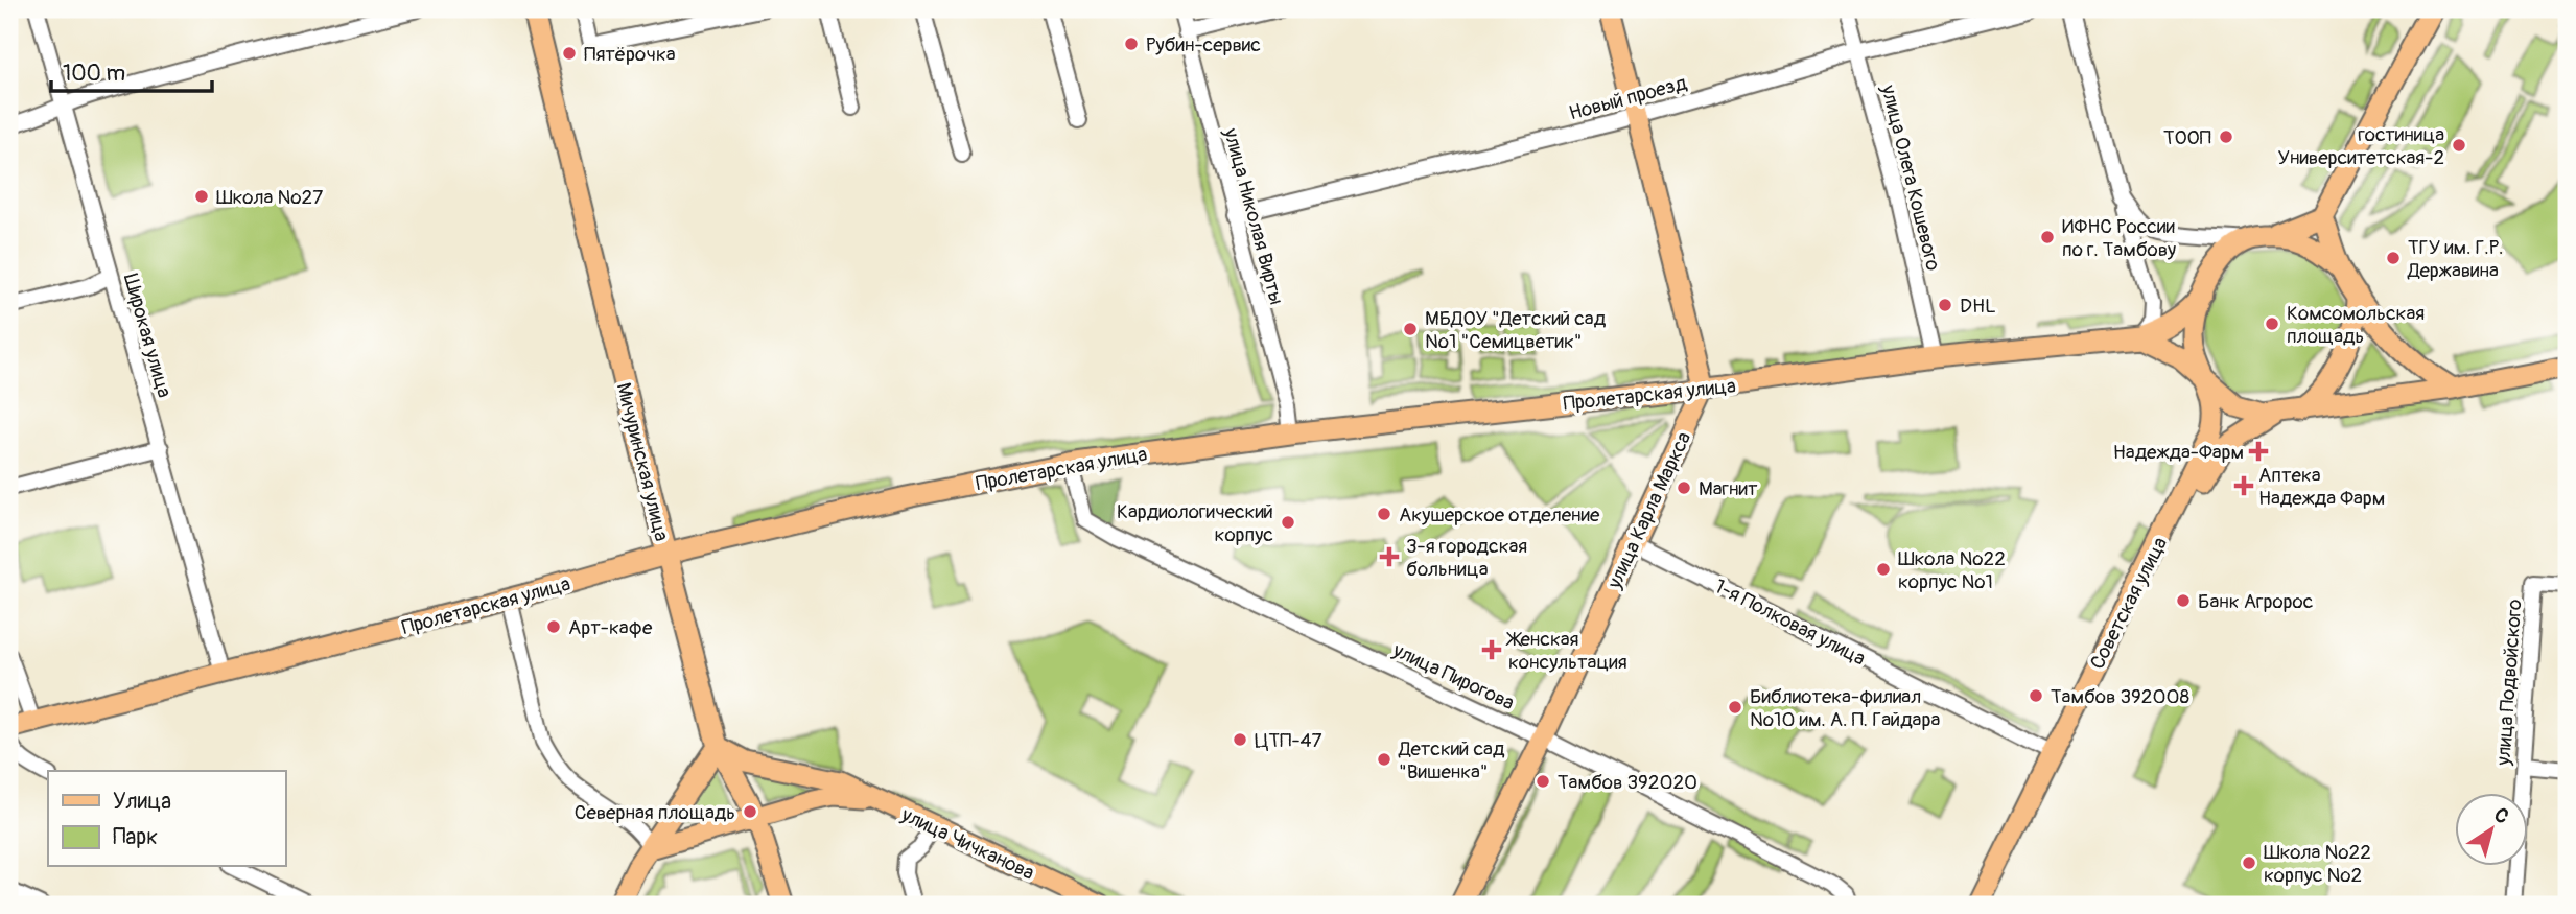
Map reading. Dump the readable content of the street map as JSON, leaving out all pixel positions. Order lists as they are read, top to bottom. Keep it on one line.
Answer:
{"streets":{"main road":["Пролетарская улица","Мичуринская улица","улица Карла Маркса","Советская улица","улица Чичканова"],"street":["Новый проезд","улица Олега Кошевого","улица Николая Вирты","Широкая улица","1-я Полковая улица","улица Пирогова","улица Подвойского"]},"crossings":[["Новый проезд","улица Олега Кошевого"],["Новый проезд","улица Николая Вирты"],["улица Олега Кошевого","Пролетарская улица"],["улица Николая Вирты","Пролетарская улица"],["Широкая улица","Пролетарская улица"],["Пролетарская улица","Мичуринская улица"],["Пролетарская улица","улица Карла Маркса"],["Пролетарская улица","улица Пирогова"],["улица Карла Маркса","1-я Полковая улица"],["улица Карла Маркса","улица Пирогова"],["Советская улица","1-я Полковая улица"]],"places":{"other":["Рубин-сервис","Пятёрочка","ТООП","гостиница Университетская-2","Школа №27","ИФНС России по г. Тамбову","ТГУ им. Г.Р. Державина","DHL","Комсомольская площадь","МБДОУ \"Детский сад №1 \"Семицветик\"","Магнит","Акушерское отделение","Кардиологический корпус","Школа №22 корпус №1","Банк Агророс","Арт-кафе","Тамбов 392008","Библиотека-филиал №10 им. А. П. Гайдара","ЦТП-47","Детский сад \"Вишенка\"","Тамбов 392020","Северная площадь","Школа №22 корпус №2"],"health":["Надежда-Фарм","Аптека Надежда Фарм","3-я городская больница","Женская консультация"]},"legend":["Улица","Парк"],"scale_bar":"100 m","north":"top right"}
